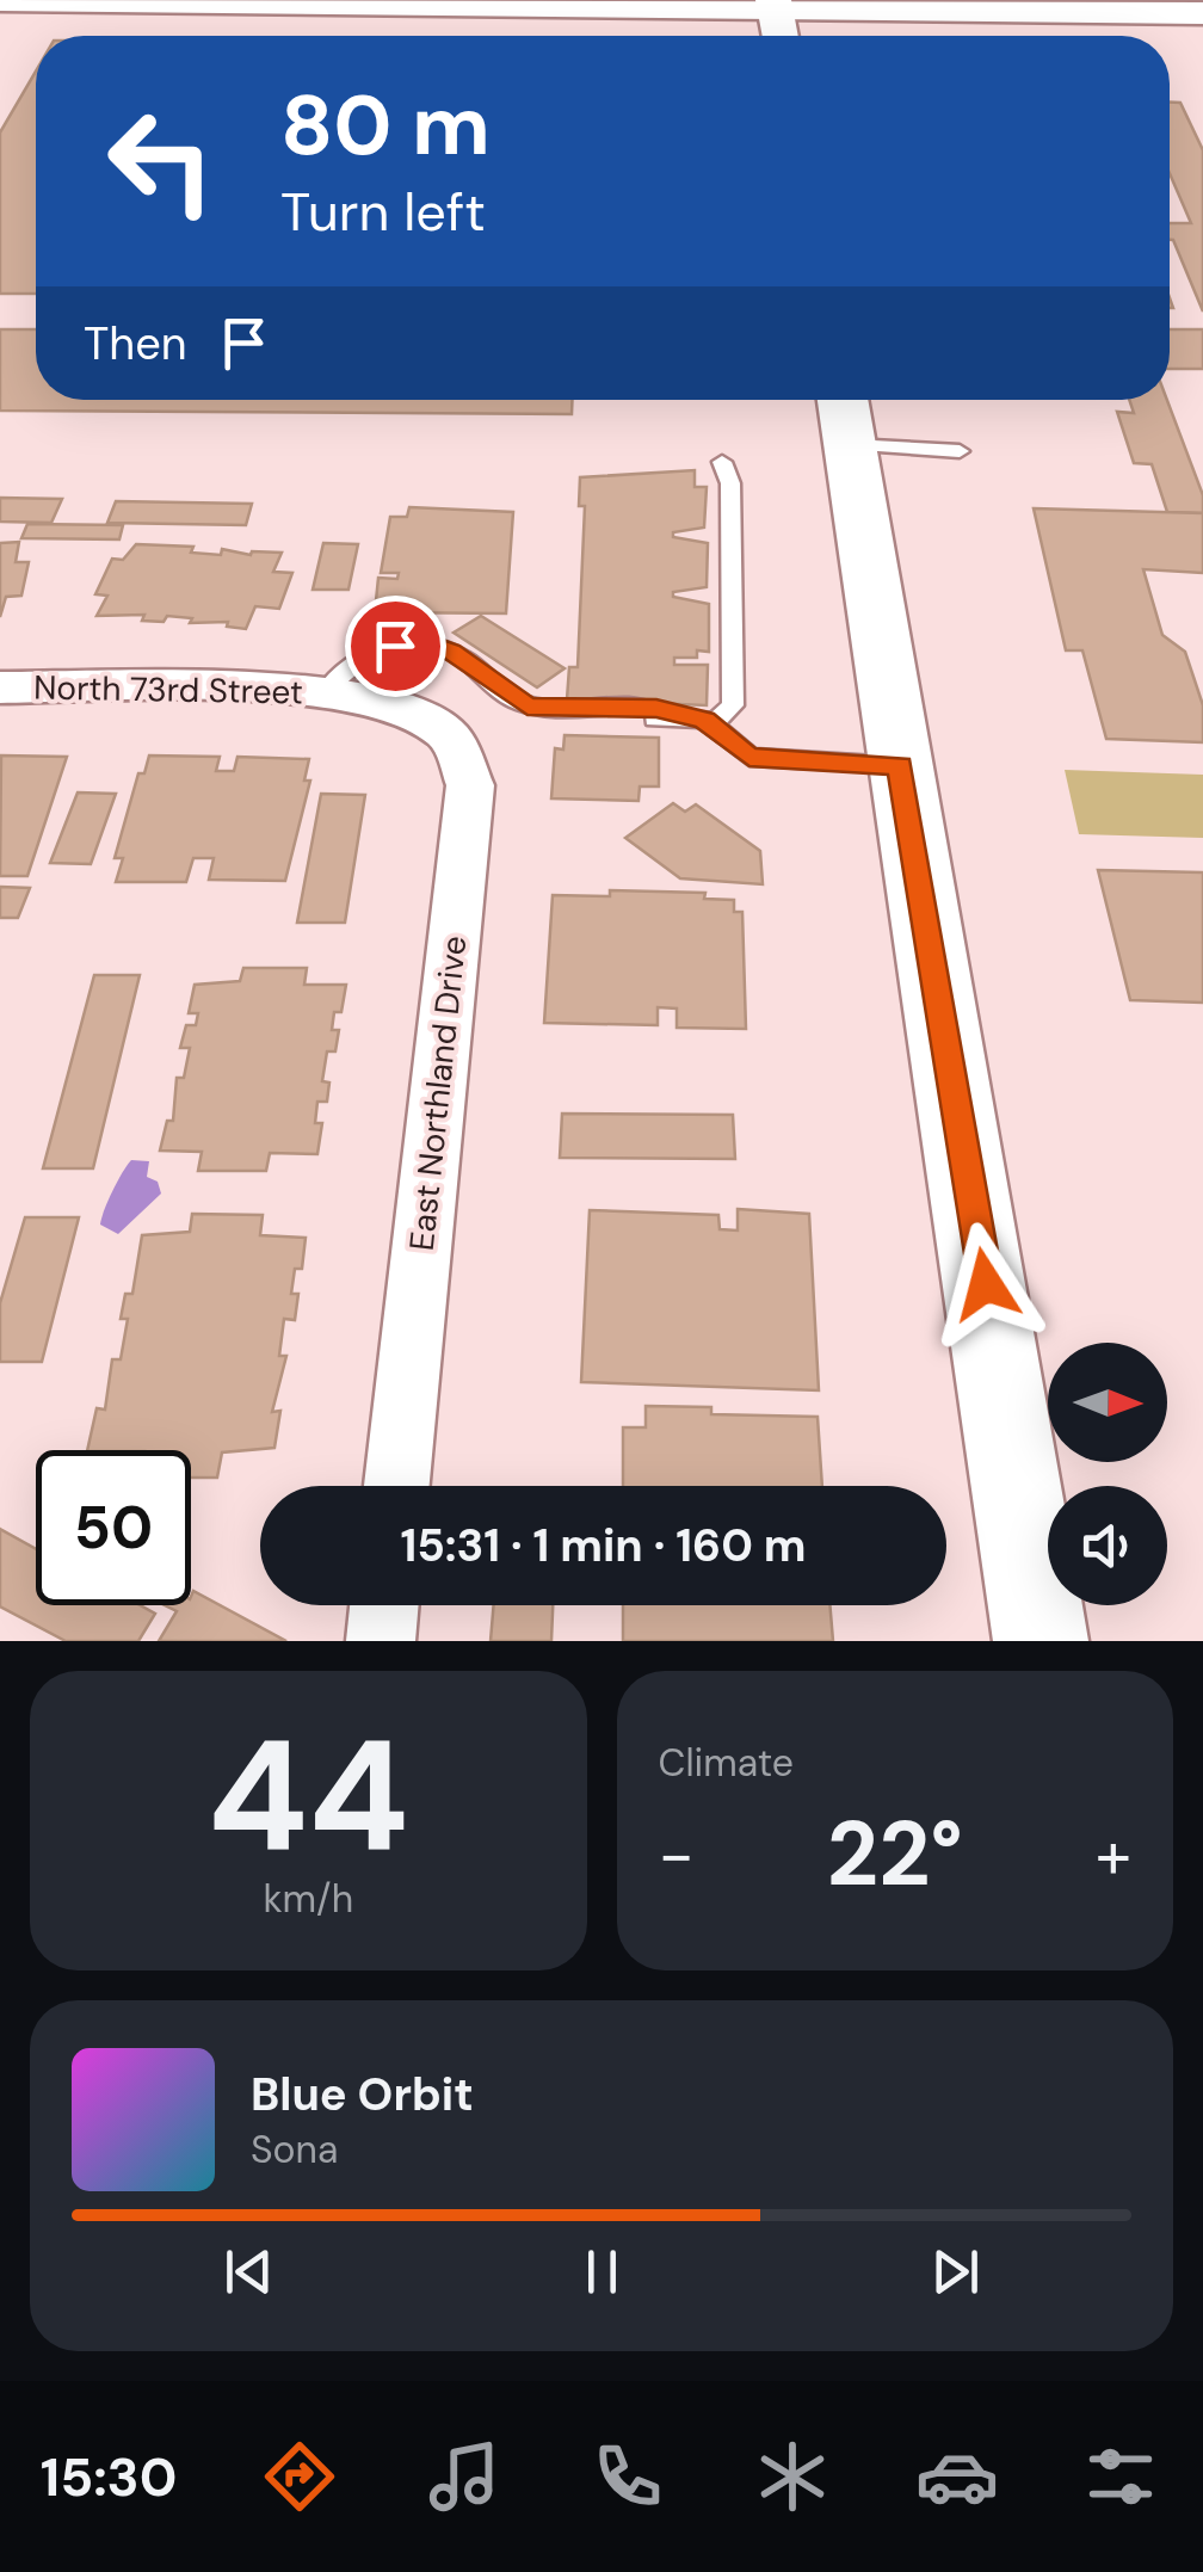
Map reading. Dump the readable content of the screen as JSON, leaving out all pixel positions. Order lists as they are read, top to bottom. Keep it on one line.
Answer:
{"streets":{"street":["North 73rd Street","East Northland Drive"]},"crossings":[["North 73rd Street","East Northland Drive"]],"north":"right","page":{"turn":["80 m","Turn left"],"then":"Then","limit":"50","trip":"15:31 · 1 min · 160 m","tile":[["44","km/h"],"Climate"],"heat":["−","22°","+"],"song":["Blue Orbit","Sona"],"tabs":"15:30"}}
